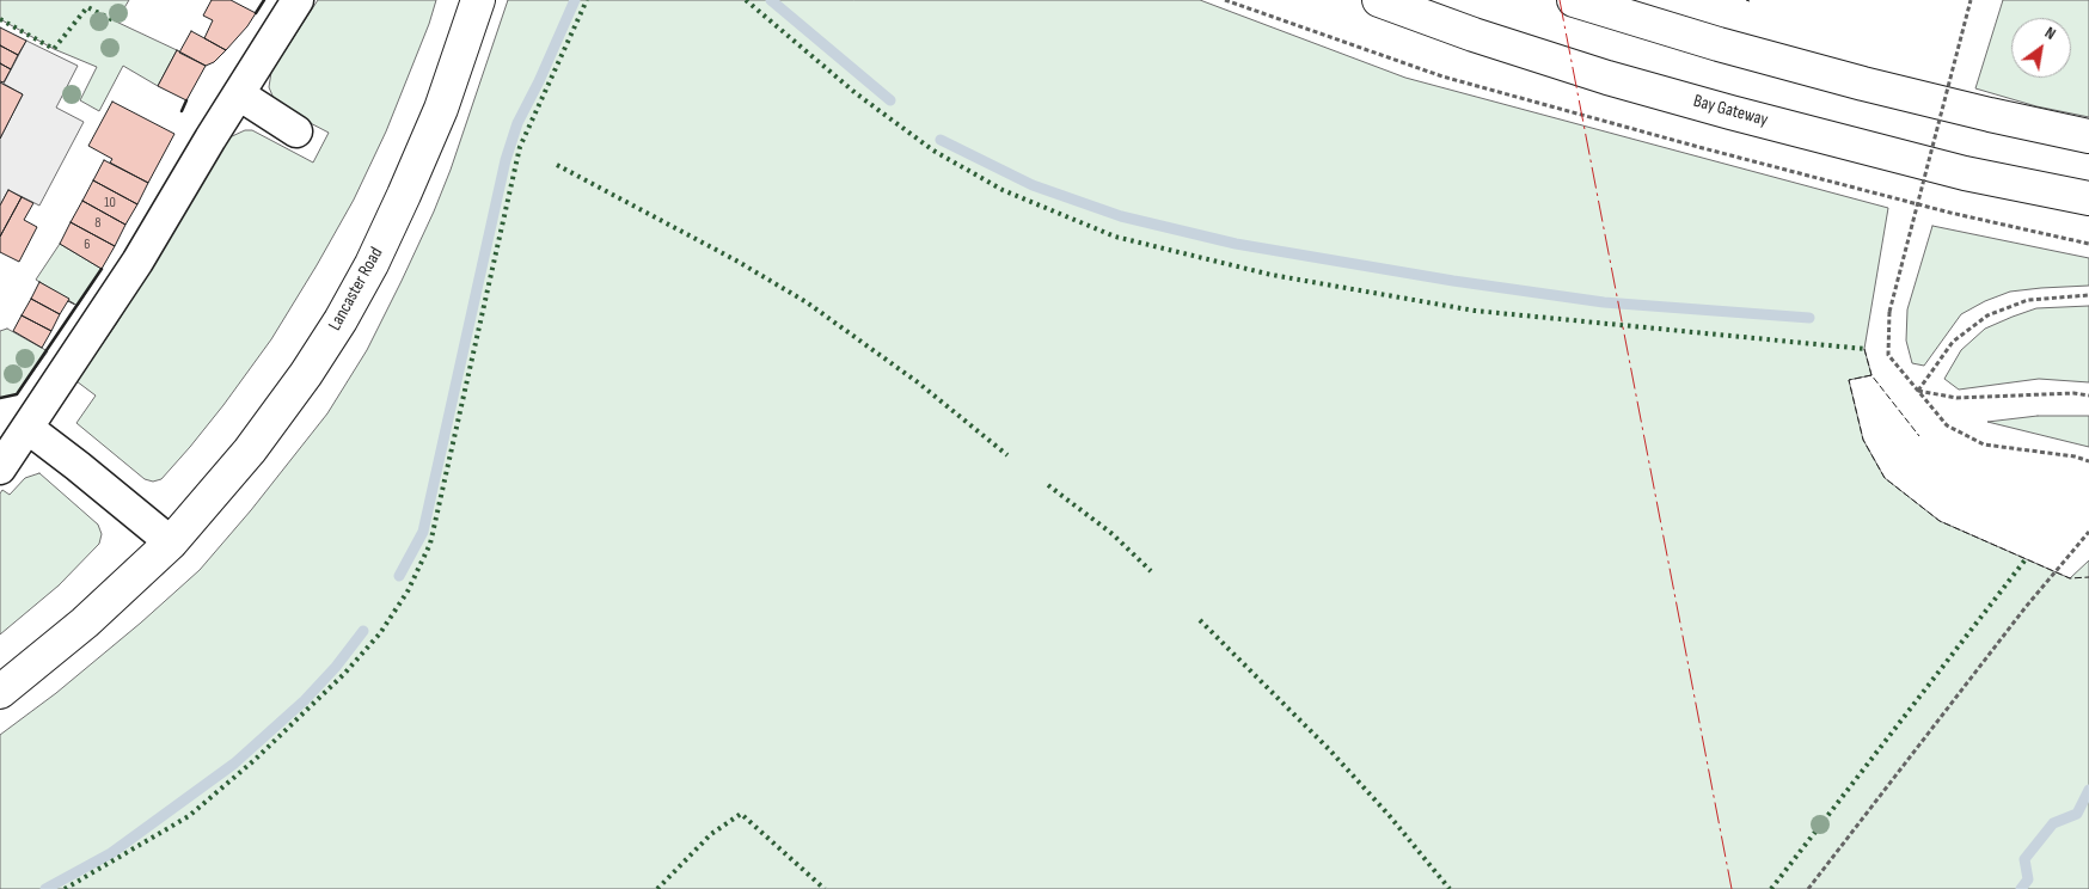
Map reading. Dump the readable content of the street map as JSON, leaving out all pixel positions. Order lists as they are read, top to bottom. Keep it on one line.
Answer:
{"streets":{"main road":["Bay Gateway","Lancaster Road"]},"house_numbers":["10","8","6"],"north":"top right"}
